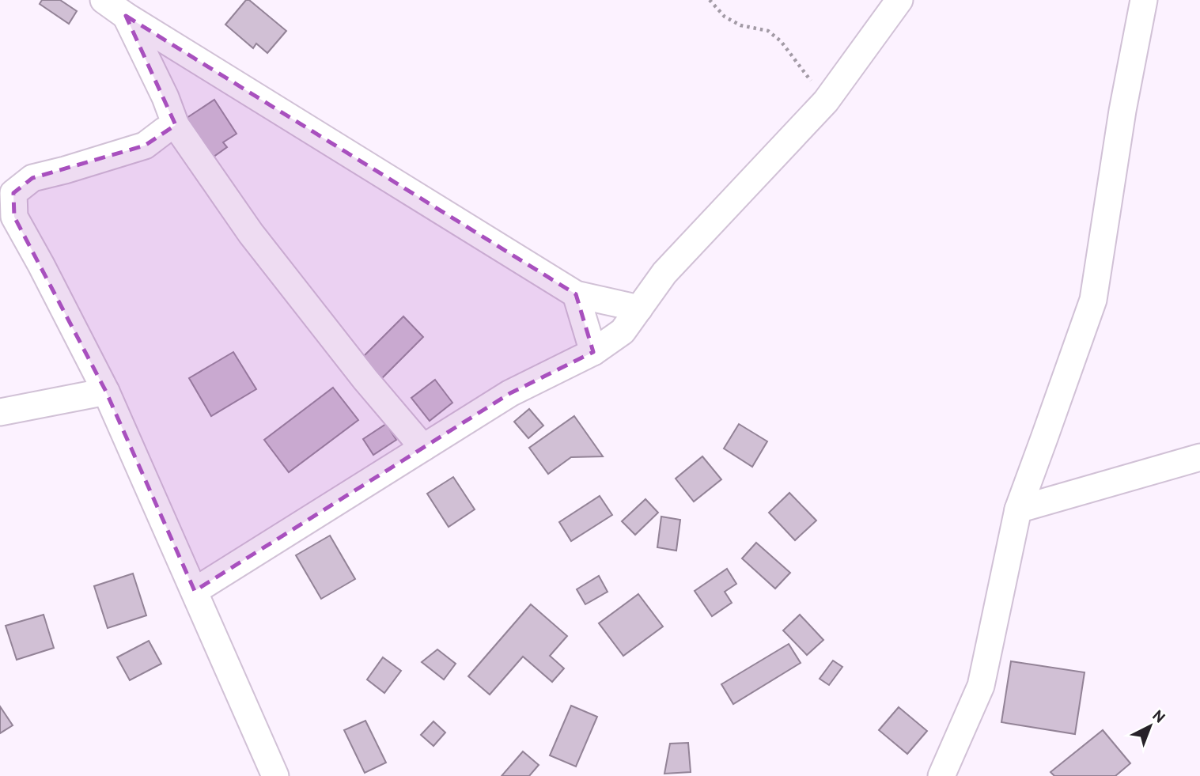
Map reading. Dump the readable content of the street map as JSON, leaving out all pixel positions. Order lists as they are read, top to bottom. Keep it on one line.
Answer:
{"north":"top right"}
